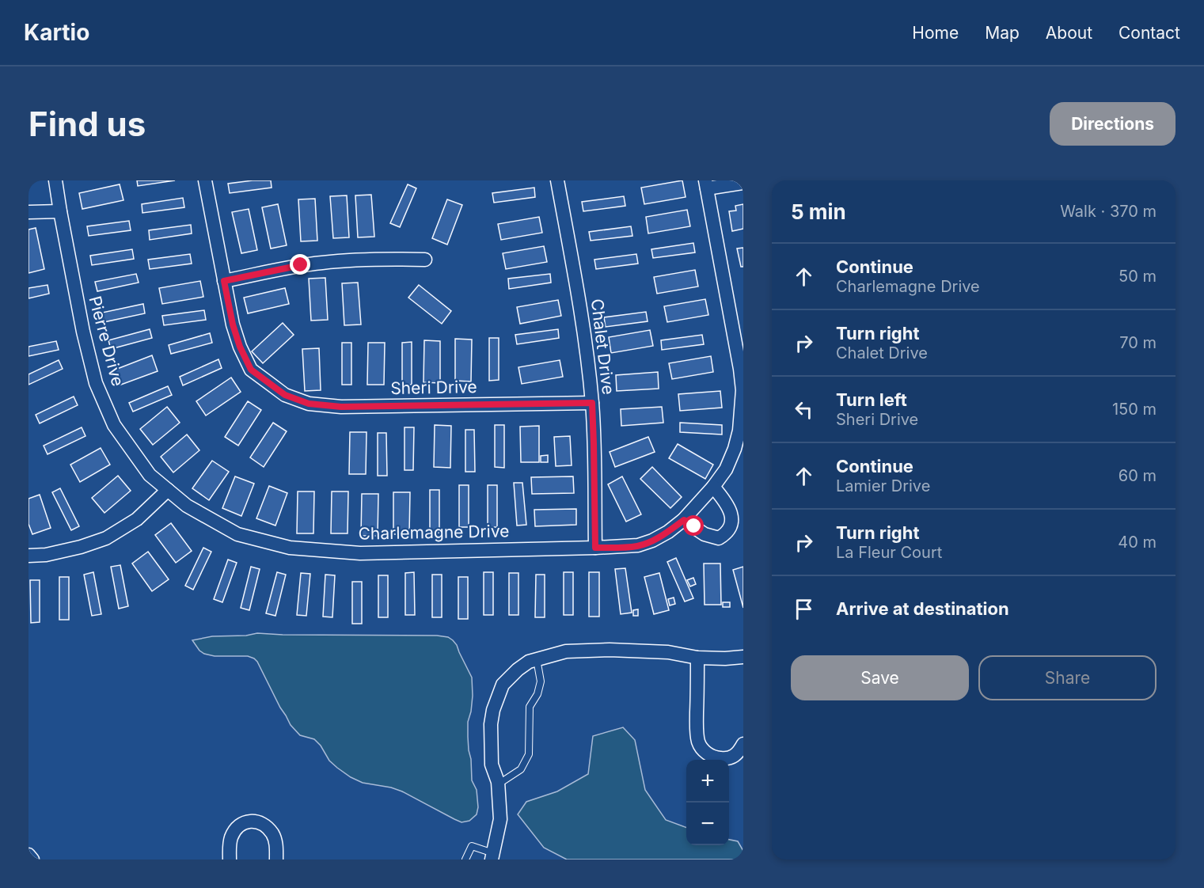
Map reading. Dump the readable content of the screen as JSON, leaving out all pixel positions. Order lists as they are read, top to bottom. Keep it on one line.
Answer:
{"streets":{"street":["Pierre Drive","Chalet Drive","Sheri Drive","Charlemagne Drive"]},"crossings":[["Pierre Drive","Charlemagne Drive"],["Chalet Drive","Sheri Drive"],["Chalet Drive","Charlemagne Drive"]],"page":{"header":"Kartio","nav":["Home","Map","About","Contact"],"buttons":["Directions",["Save","Share"]],"title":"Find us","heading":["5 min","Walk · 370 m"],"list":[["Continue","Charlemagne Drive","50 m"],["Turn right","Chalet Drive","70 m"],["Turn left","Sheri Drive","150 m"],["Continue","Lamier Drive","60 m"],["Turn right","La Fleur Court","40 m"],"Arrive at destination"],"map_buttons":["+","−"]}}
